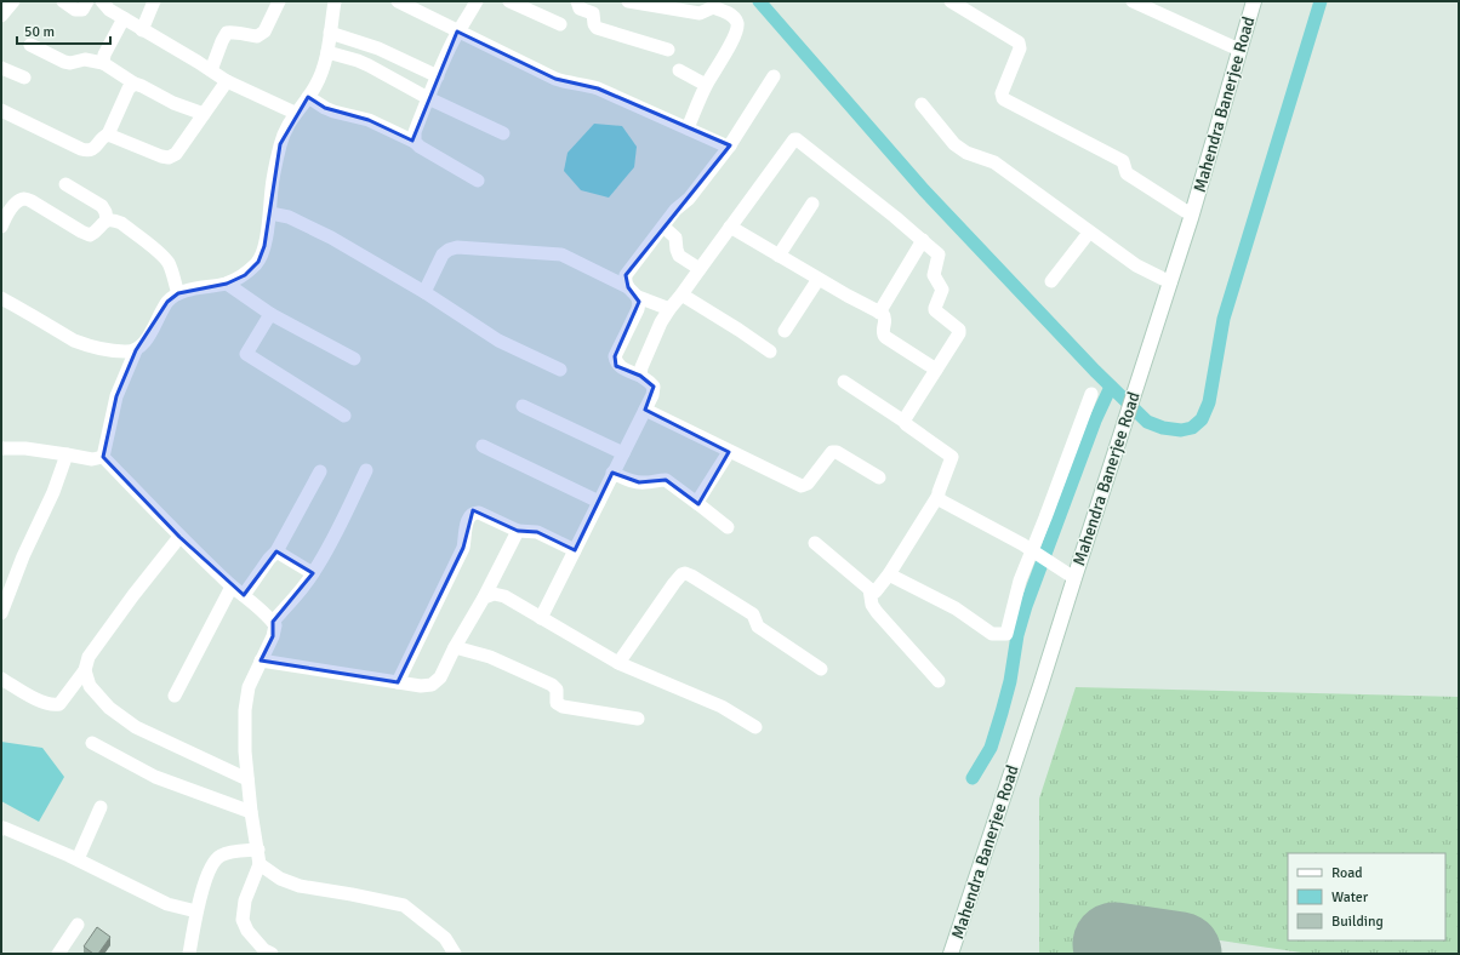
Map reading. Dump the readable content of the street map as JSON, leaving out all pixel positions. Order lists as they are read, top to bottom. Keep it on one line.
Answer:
{"streets":{"street":["Mahendra Banerjee Road"]},"legend":["Road","Water","Building"],"scale_bar":"50 m"}
